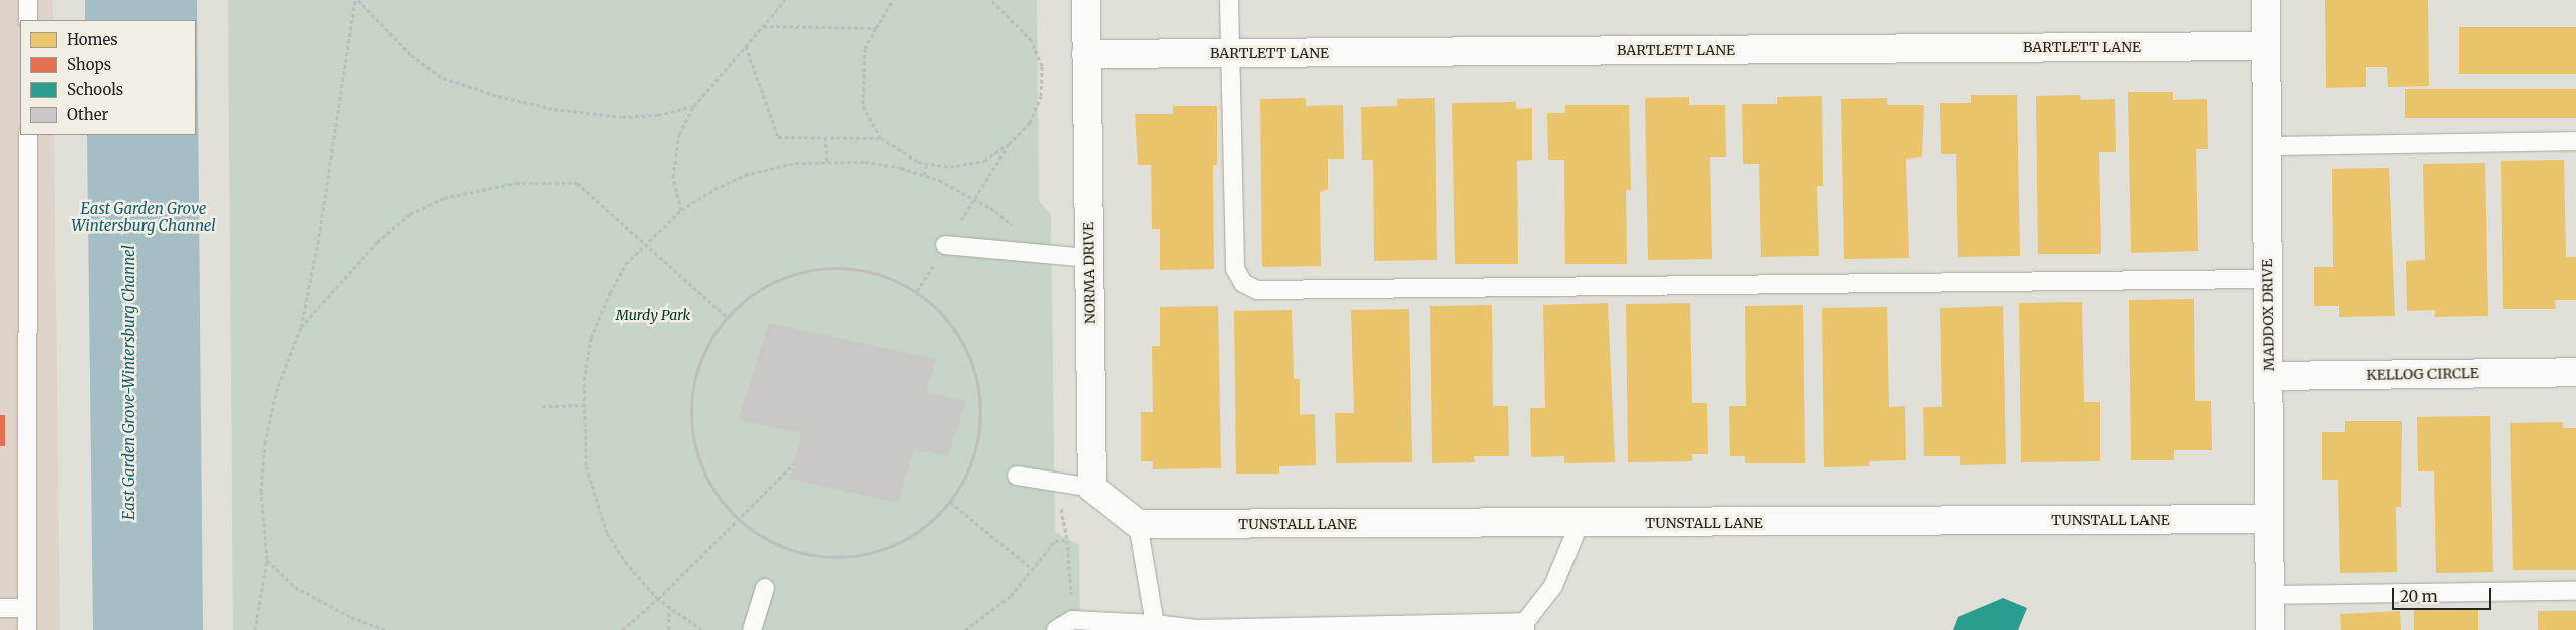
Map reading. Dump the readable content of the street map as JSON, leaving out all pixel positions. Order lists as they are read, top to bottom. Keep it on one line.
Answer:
{"streets":{"street":["BARTLETT LANE","NORMA DRIVE","MADDOX DRIVE","KELLOG CIRCLE","TUNSTALL LANE"]},"crossings":[["BARTLETT LANE","NORMA DRIVE"],["BARTLETT LANE","MADDOX DRIVE"],["MADDOX DRIVE","KELLOG CIRCLE"],["MADDOX DRIVE","TUNSTALL LANE"]],"water":["East Garden Grove Wintersburg Channel","East Garden Grove-Wintersburg Channel"],"parks":["Murdy Park"],"legend":["Homes","Shops","Schools","Other"],"scale_bar":"20 m"}
